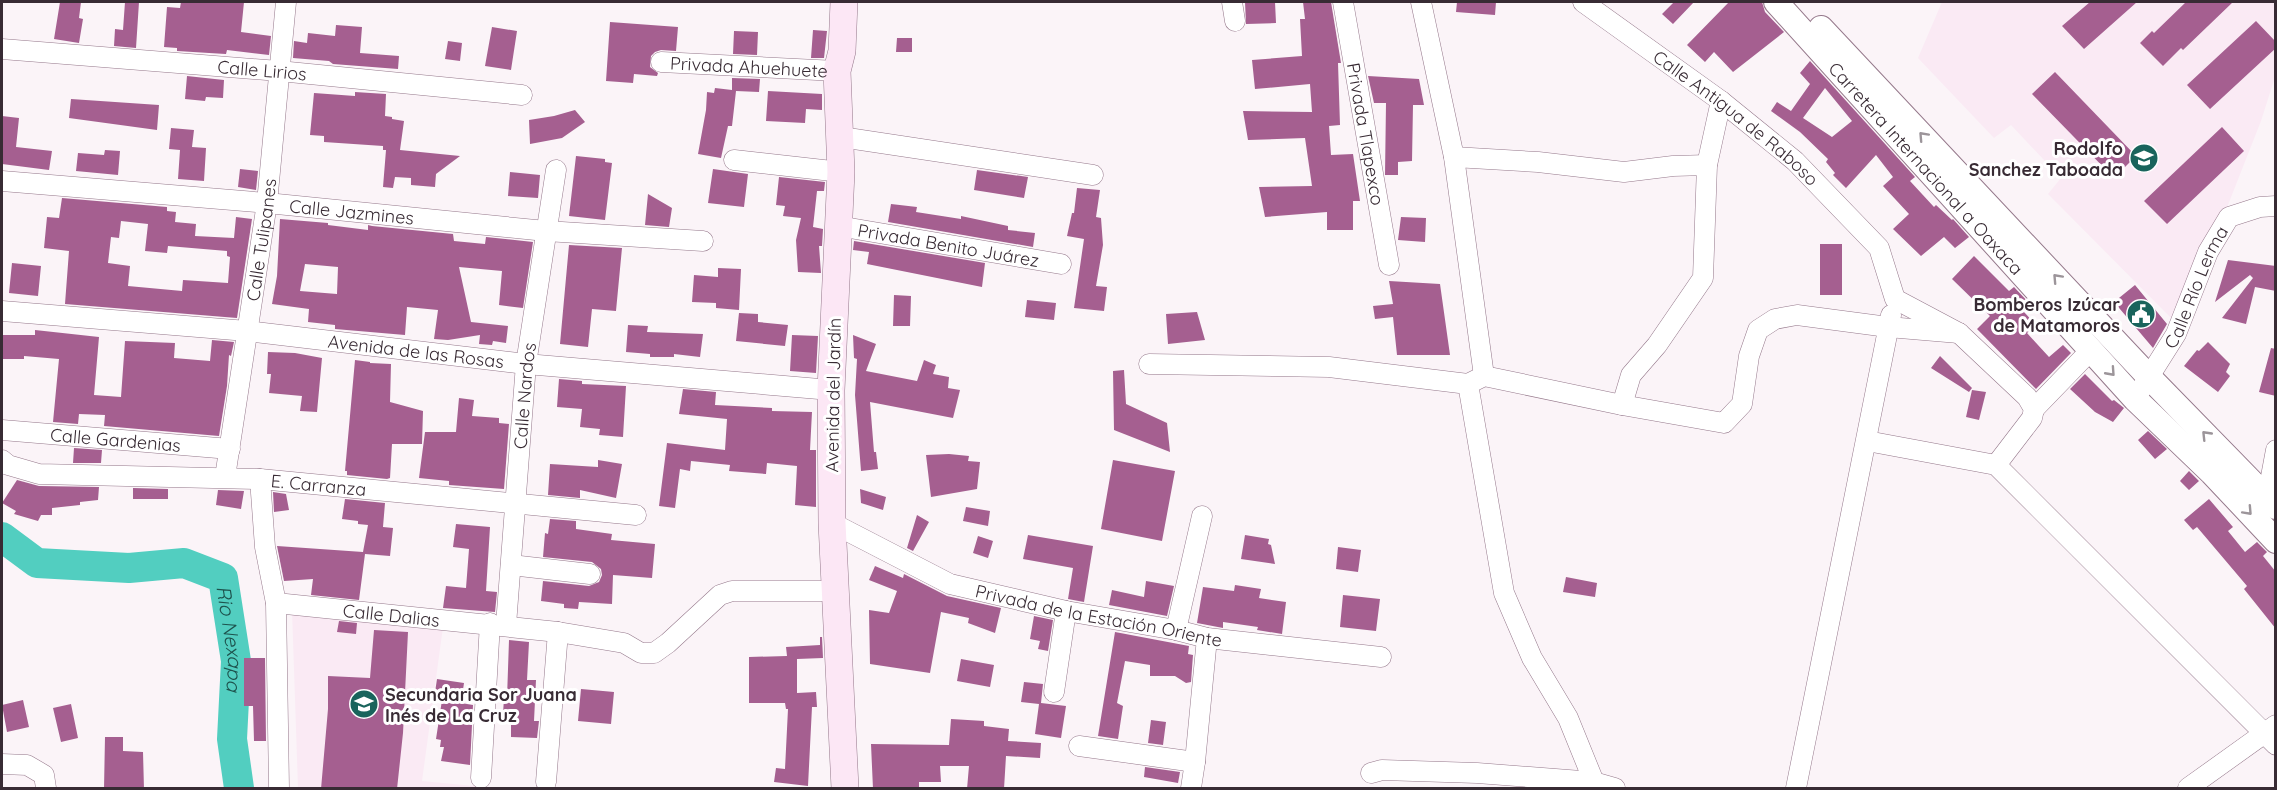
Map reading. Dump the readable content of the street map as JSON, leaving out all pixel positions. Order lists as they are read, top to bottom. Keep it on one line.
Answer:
{"streets":{"main road":["Avenida del Jardín"],"street":["Privada Ahuehuete","Calle Lirios","Calle Antigua de Raboso","Privada Tlapexco","Carretera Internacional a Oaxaca","Calle Jazmines","Calle Tulipanes","Privada Benito Juárez","Calle Río Lerma","Avenida de las Rosas","Calle Nardos","Calle Gardenias","E. Carranza","Calle Dalias","Privada de la Estación Oriente"]},"crossings":[["Privada Ahuehuete","Avenida del Jardín"],["Calle Lirios","Calle Tulipanes"],["Carretera Internacional a Oaxaca","Calle Río Lerma"],["Calle Jazmines","Calle Tulipanes"],["Calle Jazmines","Calle Nardos"],["Calle Tulipanes","Avenida de las Rosas"],["Calle Tulipanes","Calle Gardenias"],["Calle Tulipanes","E. Carranza"],["Privada Benito Juárez","Avenida del Jardín"],["Avenida de las Rosas","Avenida del Jardín"],["Avenida de las Rosas","Calle Nardos"],["Avenida del Jardín","Calle Dalias"],["Avenida del Jardín","Privada de la Estación Oriente"],["Calle Nardos","E. Carranza"],["Calle Nardos","Calle Dalias"]],"water":["Rio Nexapa"],"places":{"school or university":["Rodolfo Sanchez Taboada","Secundaria Sor Juana Inés de La Cruz"],"public building":["Bomberos Izúcar de Matamoros"]}}
